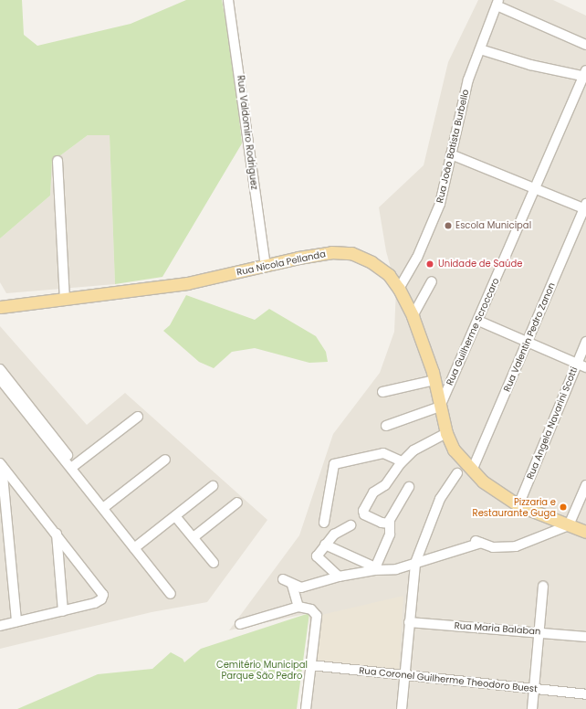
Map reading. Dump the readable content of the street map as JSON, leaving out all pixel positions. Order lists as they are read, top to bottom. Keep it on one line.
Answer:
{"streets":{"main road":["Rua Nicola Pellanda"],"street":["Rua Valdomiro Rodriguez","Rua João Batista Burbello","Rua Guilherme Scroccaro","Rua Valentin Pedro Zanon","Rua Angela Navarini Scotti","Rua Maria Balaban","Rua Coronel Guilherme Theodoro Buest"]},"crossings":[["Rua Valdomiro Rodriguez","Rua Nicola Pellanda"],["Rua João Batista Burbello","Rua Nicola Pellanda"],["Rua João Batista Burbello","Rua Guilherme Scroccaro"],["Rua Nicola Pellanda","Rua Guilherme Scroccaro"],["Rua Nicola Pellanda","Rua Valentin Pedro Zanon"],["Rua Nicola Pellanda","Rua Angela Navarini Scotti"]],"parks":["Cemitério Municipal Parque São Pedro"],"places":["Escola Municipal","Unidade de Saúde","Pizzaria e Restaurante Guga"]}
